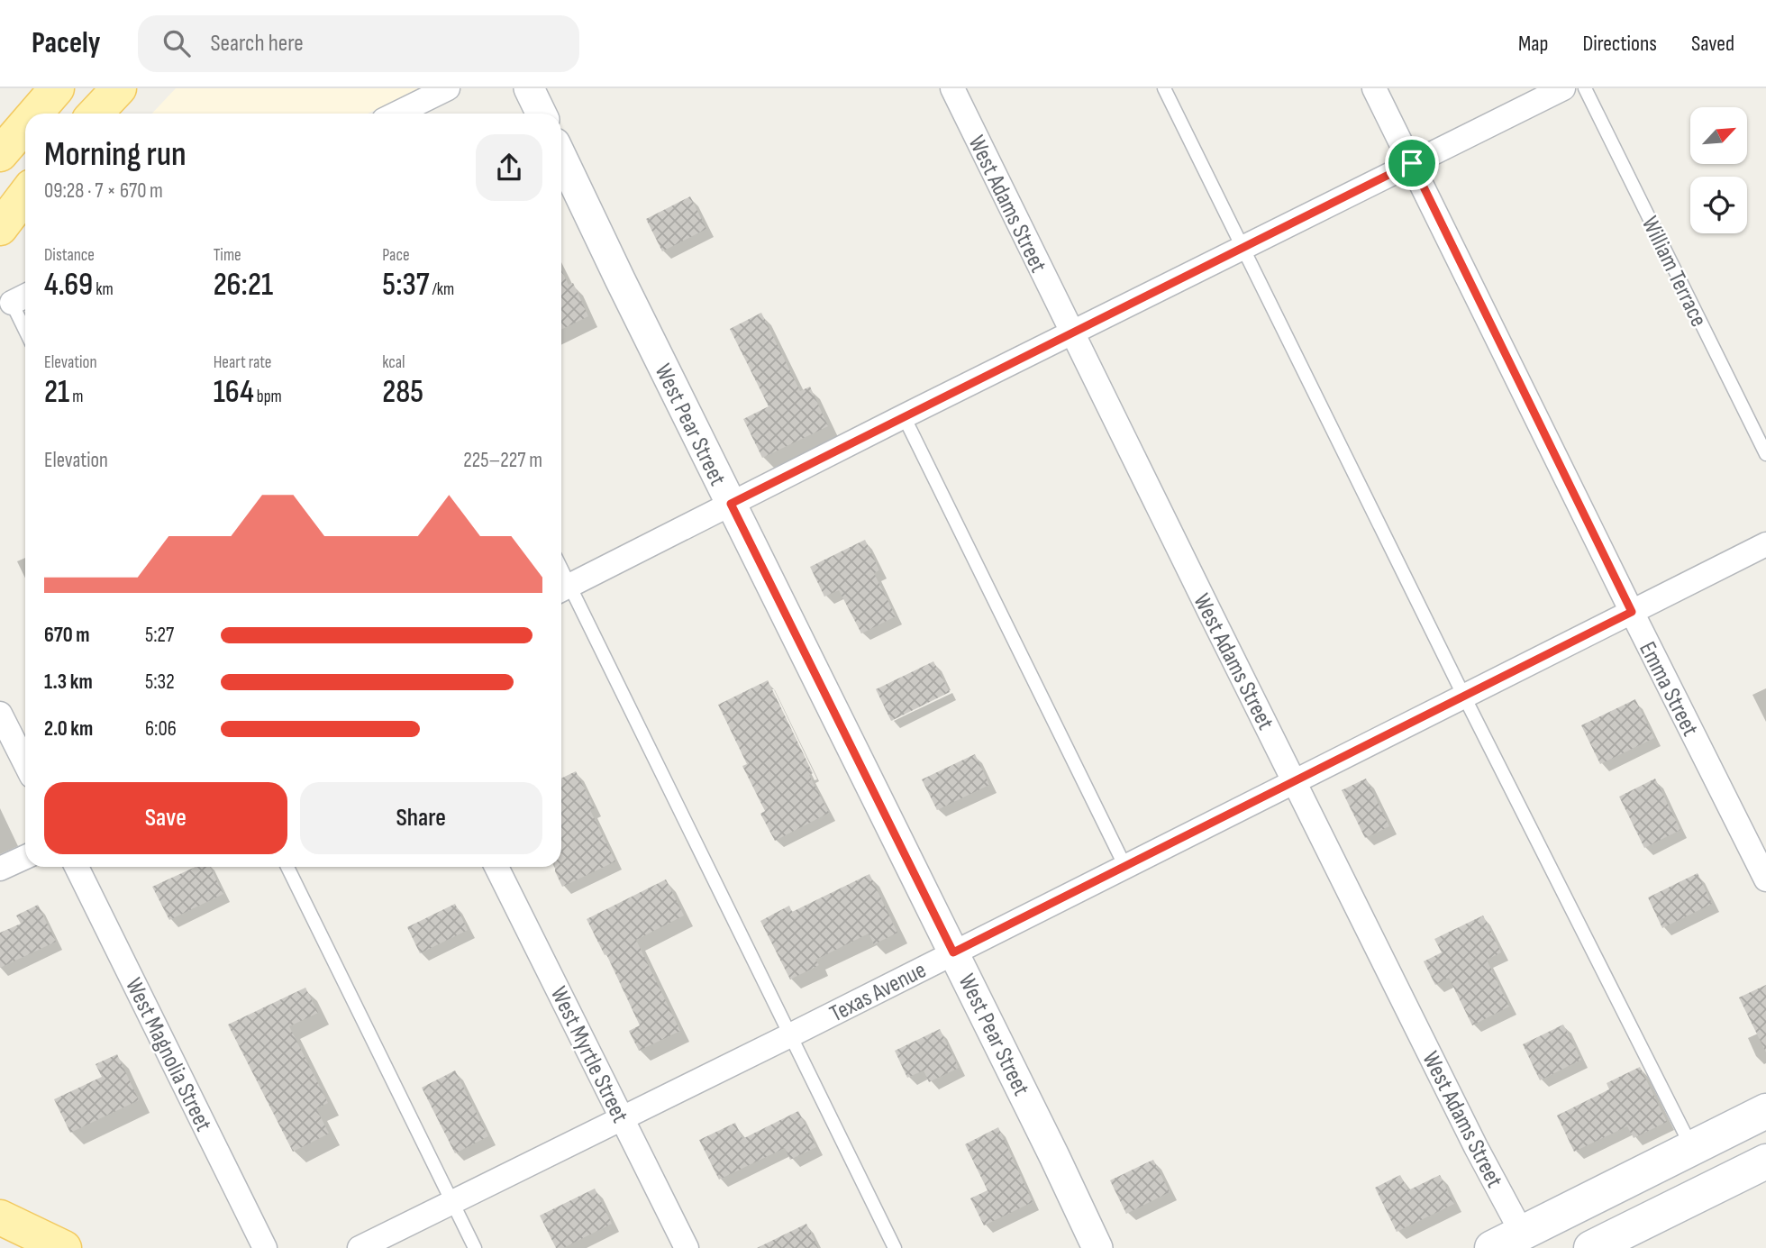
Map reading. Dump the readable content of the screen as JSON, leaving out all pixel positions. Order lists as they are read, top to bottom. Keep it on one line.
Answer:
{"streets":{"street":["West Adams Street","West Pear Street","Emma Street","Texas Avenue","West Magnolia Street","West Myrtle Street"],"lane":["William Terrace"]},"crossings":[["West Adams Street","Texas Avenue"],["West Pear Street","Texas Avenue"],["Emma Street","Texas Avenue"],["Texas Avenue","West Myrtle Street"]],"north":"top right","page":{"header":"Pacely","search":"Search here","nav":["Map","Directions","Saved"],"heading":["Morning run","09:28 · 7 × 670 m"],"stats":[["Distance","4.69 km"],["Time","26:21"],["Pace","5:37 /km"],["Elevation","21 m"],["Heart rate","164 bpm"],["kcal","285"]],"chart":["Elevation","225–227 m"],"list":[{"name":"670 m","note":"5:27"},{"name":"1.3 km","note":"5:32"},{"name":"2.0 km","note":"6:06"}],"buttons":["Save","Share"]}}
